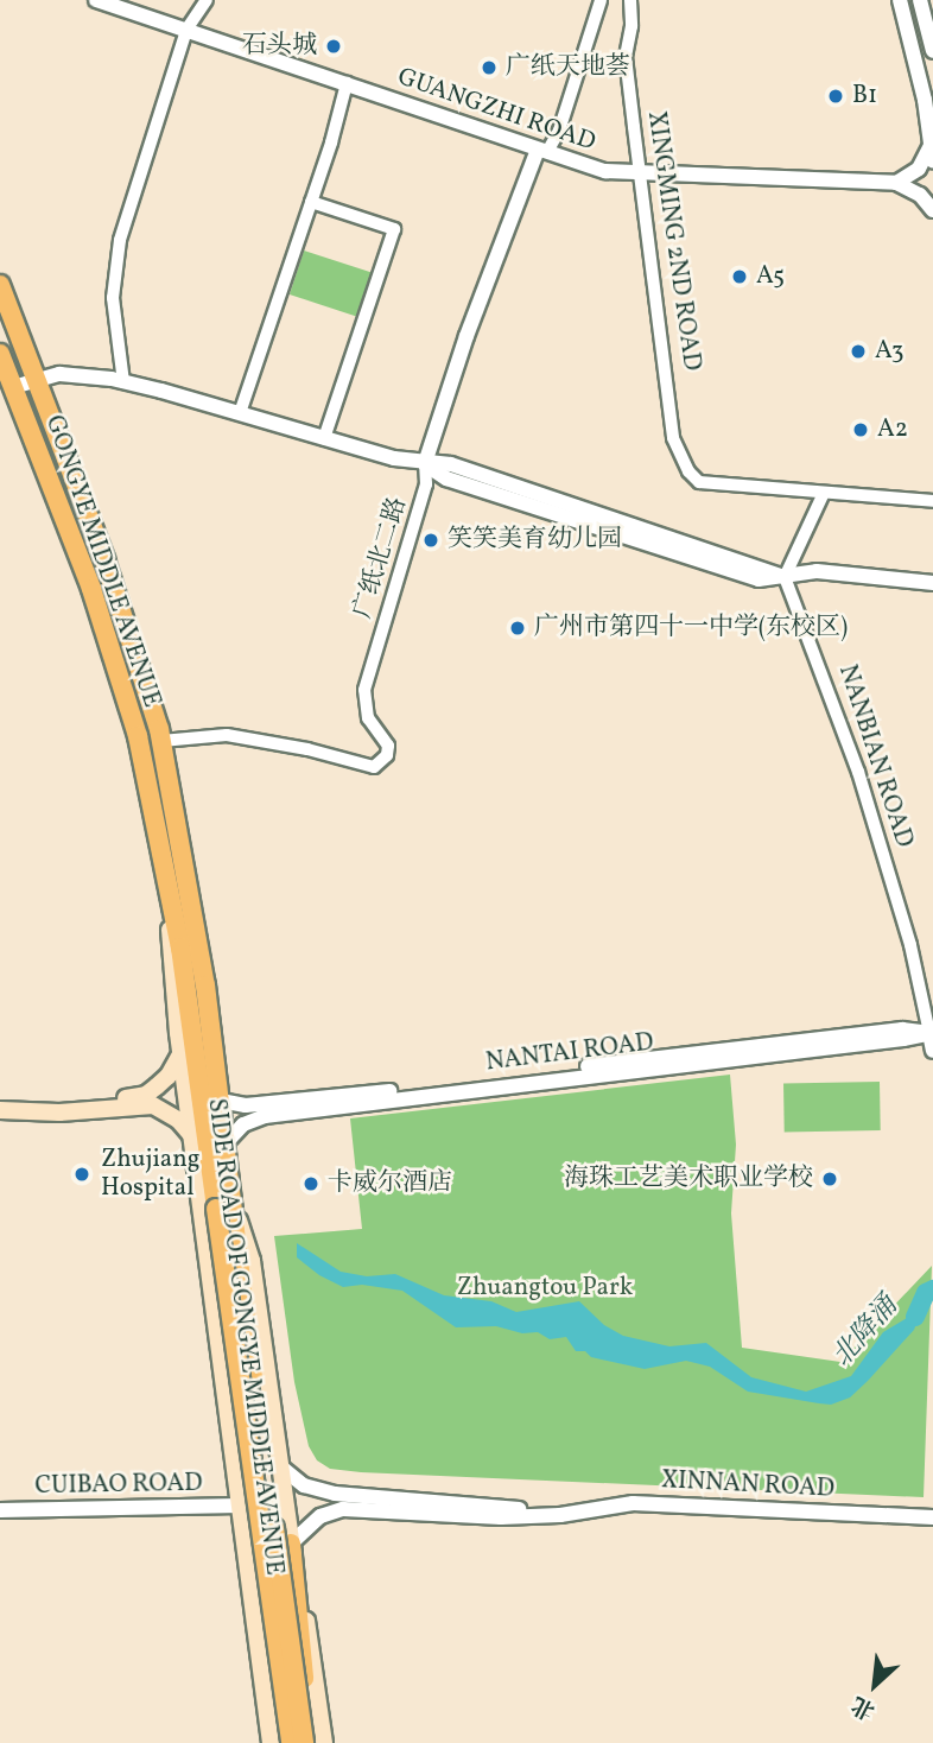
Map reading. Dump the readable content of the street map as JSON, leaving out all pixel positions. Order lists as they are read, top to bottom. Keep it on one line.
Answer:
{"streets":{"main road":["GONGYE MIDDLE AVENUE","SIDE ROAD OF GONGYE MIDDLE AVENUE"],"street":["GUANGZHI ROAD","XINGMING 2ND ROAD","广纸北二路","NANBIAN ROAD","NANTAI ROAD","CUIBAO ROAD","XINNAN ROAD"]},"crossings":[["GUANGZHI ROAD","XINGMING 2ND ROAD"],["GUANGZHI ROAD","广纸北二路"],["GONGYE MIDDLE AVENUE","SIDE ROAD OF GONGYE MIDDLE AVENUE"],["NANBIAN ROAD","NANTAI ROAD"],["SIDE ROAD OF GONGYE MIDDLE AVENUE","CUIBAO ROAD"],["SIDE ROAD OF GONGYE MIDDLE AVENUE","XINNAN ROAD"]],"water":["北降涌"],"parks":["Zhuangtou Park"],"places":["石头城","广纸天地荟","B1","A5","A3","A2","笑笑美育幼儿园","广州市第四十一中学(东校区)","Zhujiang Hospital","海珠工艺美术职业学校","卡威尔酒店"],"north":"bottom left"}
